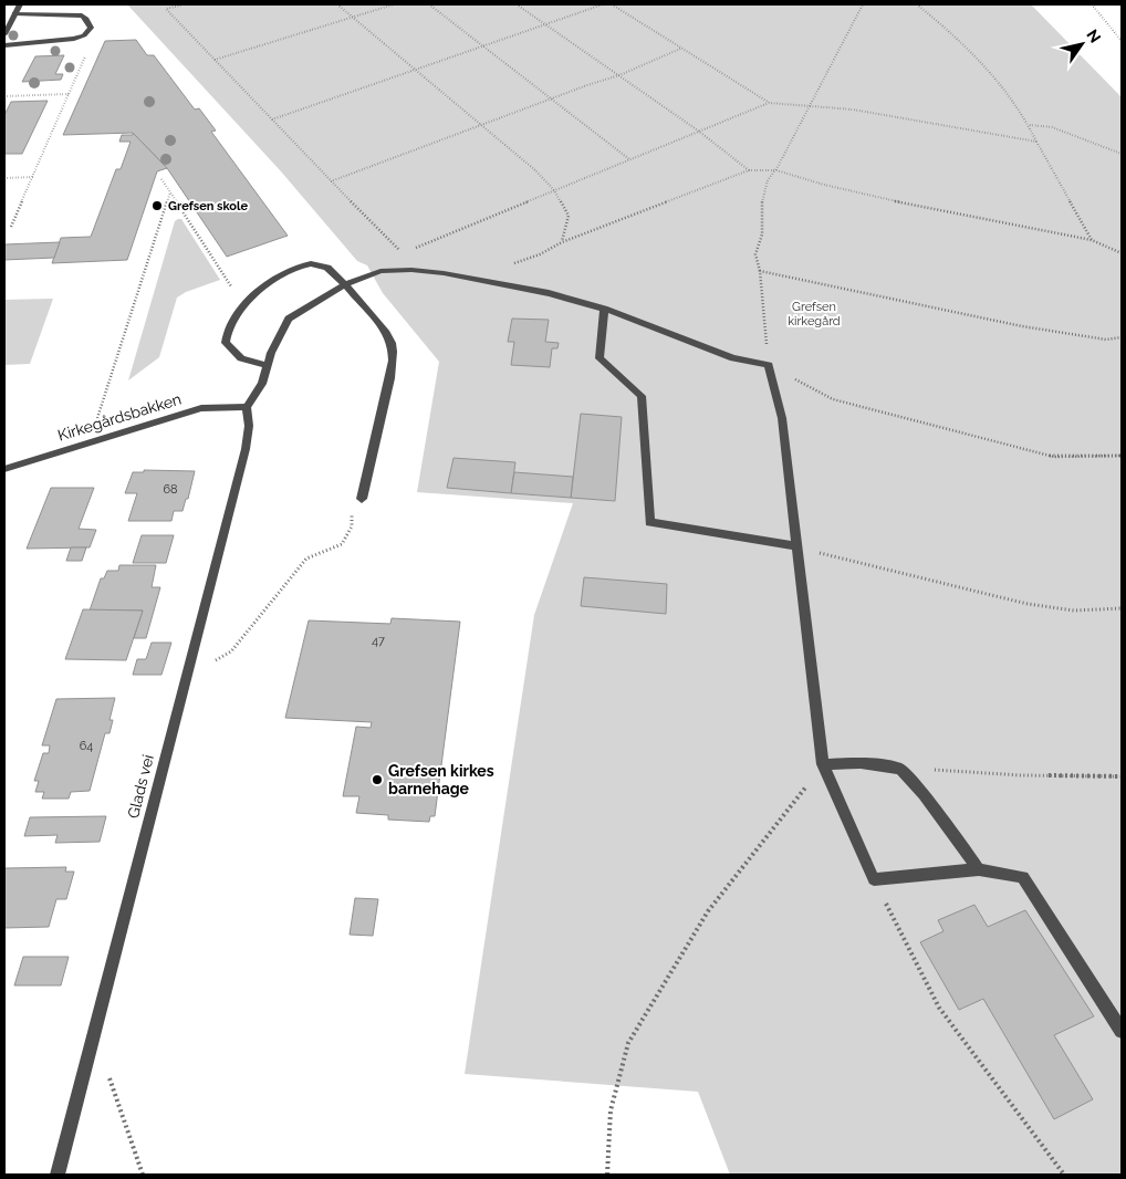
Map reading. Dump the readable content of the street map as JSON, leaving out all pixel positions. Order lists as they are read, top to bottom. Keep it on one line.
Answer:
{"streets":{"street":["Kirkegårdsbakken","Glads vei"]},"crossings":[["Kirkegårdsbakken","Glads vei"]],"parks":["Grefsen kirkegård"],"places":["Grefsen skole","Grefsen kirkes barnehage"],"house_numbers":["68","47","64"],"north":"top right"}
